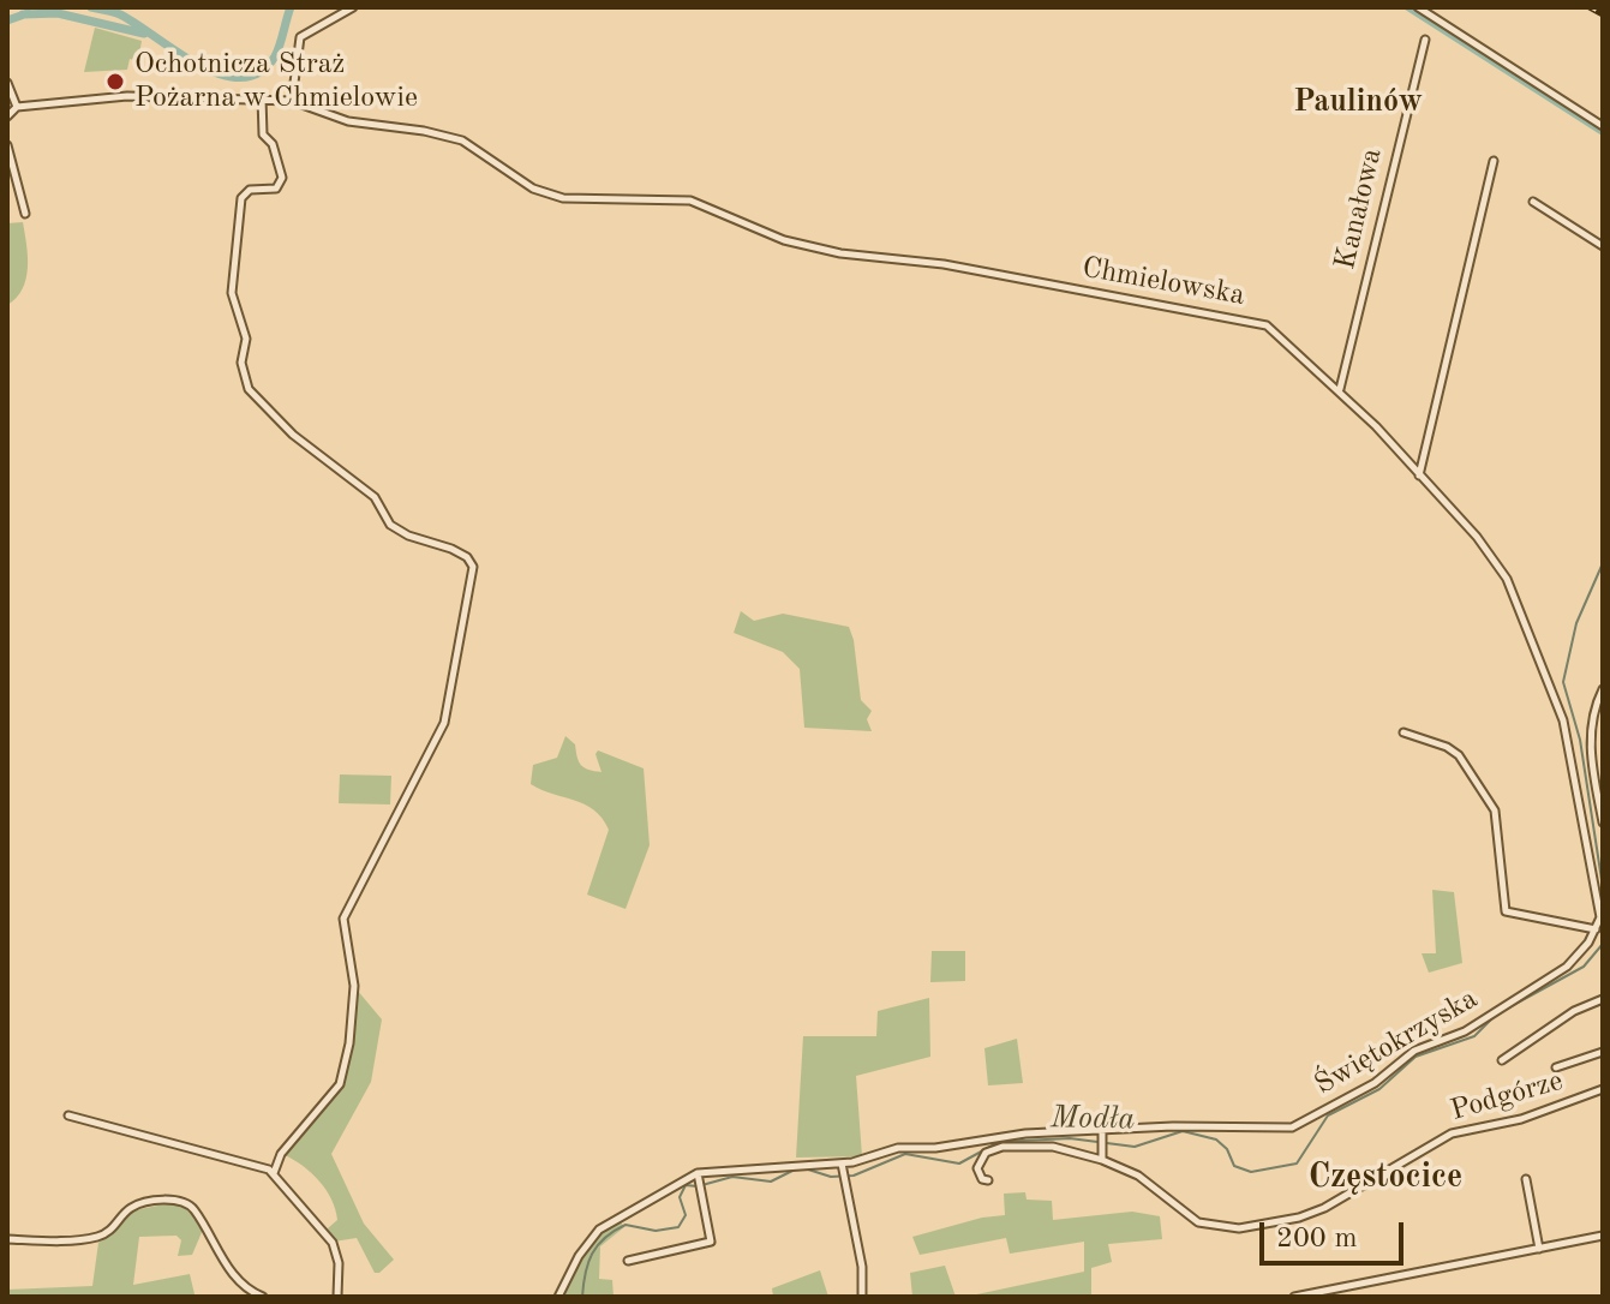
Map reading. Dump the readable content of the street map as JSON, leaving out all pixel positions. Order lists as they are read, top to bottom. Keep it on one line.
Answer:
{"streets":{"street":["Kanałowa","Chmielowska","Świętokrzyska","Podgórze"]},"crossings":[["Kanałowa","Chmielowska"],["Chmielowska","Świętokrzyska"]],"districts":["Paulinów","Częstocice"],"water":["Modła"],"places":["Ochotnicza Straż Pożarna w Chmielowie"],"scale_bar":"200 m"}
